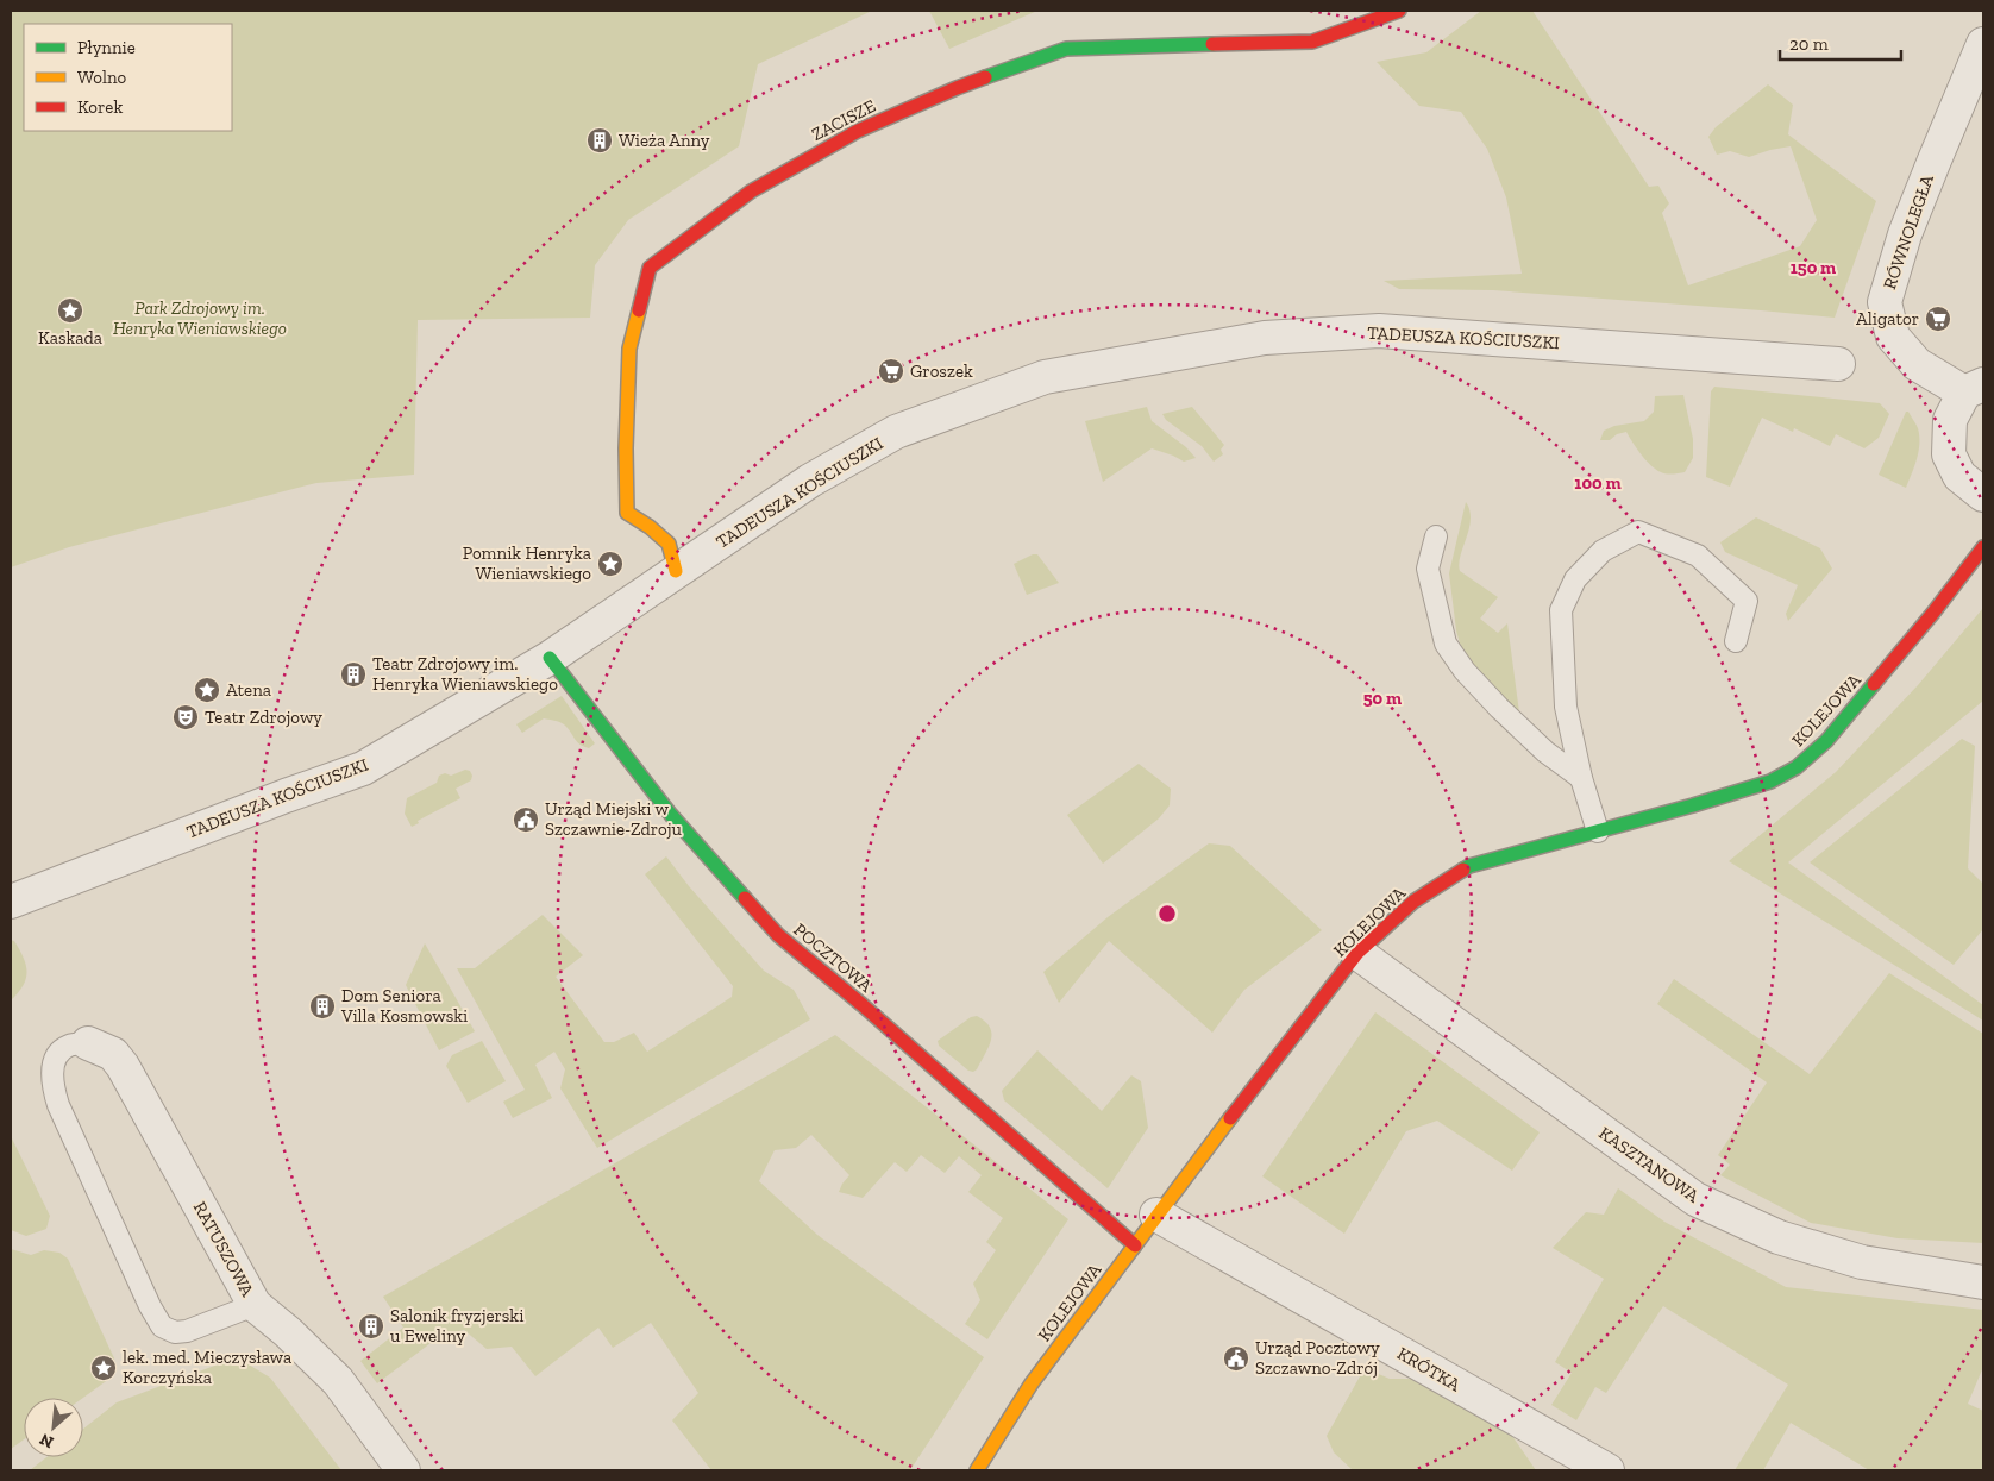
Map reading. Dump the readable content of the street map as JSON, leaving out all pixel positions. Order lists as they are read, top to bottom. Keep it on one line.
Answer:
{"streets":{"street":["ZACISZE","RÓWNOLEGŁA","TADEUSZA KOŚCIUSZKI","KOLEJOWA","POCZTOWA","KASZTANOWA","RATUSZOWA","KRÓTKA"]},"crossings":[["ZACISZE","TADEUSZA KOŚCIUSZKI"],["TADEUSZA KOŚCIUSZKI","POCZTOWA"],["KOLEJOWA","POCZTOWA"],["KOLEJOWA","KASZTANOWA"],["KOLEJOWA","KRÓTKA"]],"parks":["Park Zdrojowy im. Henryka Wieniawskiego"],"places":{"building":["Wieża Anny","Teatr Zdrojowy im. Henryka Wieniawskiego","Dom Seniora Villa Kosmowski","Salonik fryzjerski u Eweliny"],"place":["Kaskada","Pomnik Henryka Wieniawskiego","Atena","lek. med. Mieczysława Korczyńska"],"supermarket":["Aligator","Groszek"],"theatre":["Teatr Zdrojowy"],"public building":["Urząd Miejski w Szczawnie-Zdroju","Urząd Pocztowy Szczawno-Zdrój"]},"legend":["Płynnie","Wolno","Korek"],"scale_bar":"20 m","north":"bottom left","rings":["150 m","100 m","50 m"]}
